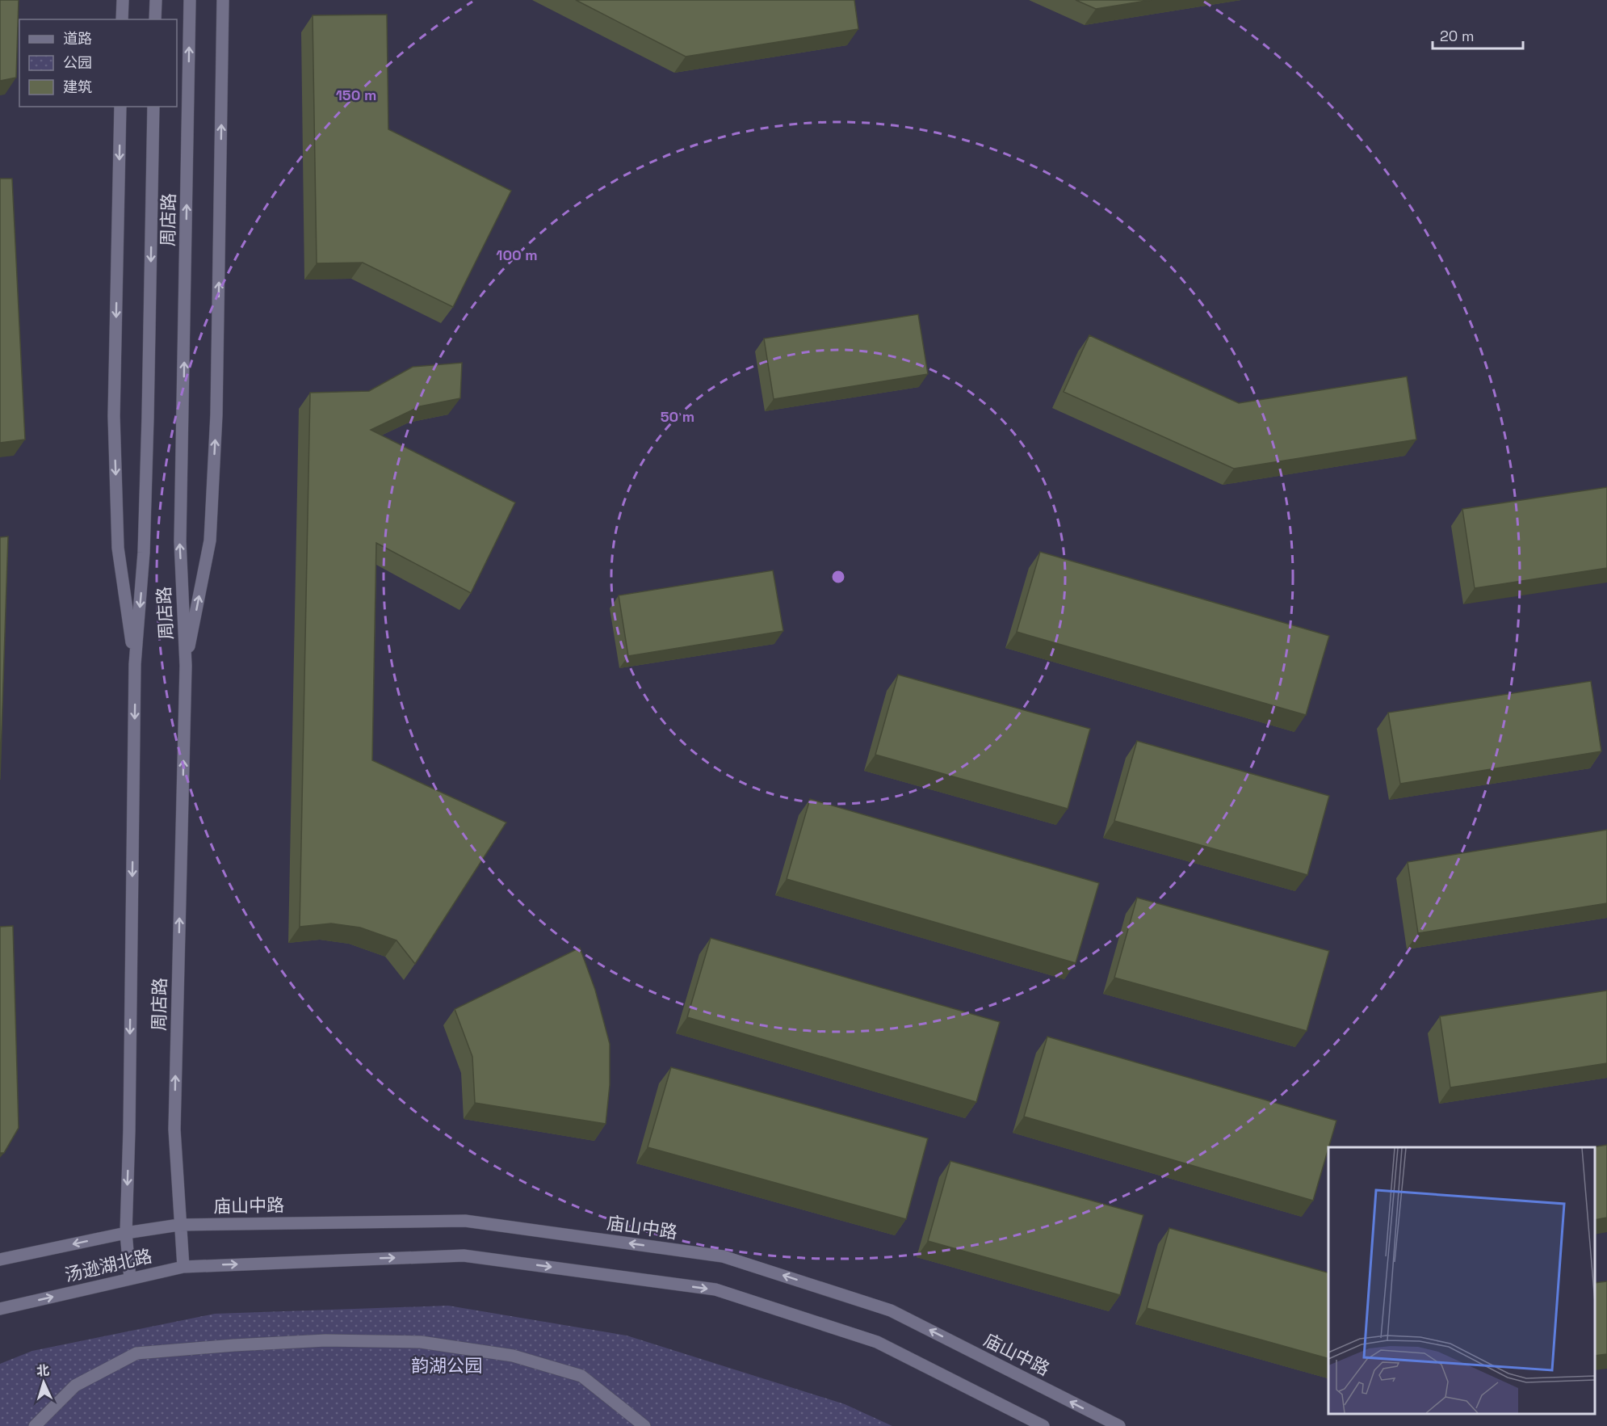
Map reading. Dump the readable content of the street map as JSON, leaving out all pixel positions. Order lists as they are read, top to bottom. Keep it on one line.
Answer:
{"streets":{"street":["周店路","庙山中路","汤逊湖北路"]},"crossings":[["周店路","庙山中路"],["周店路","汤逊湖北路"],["庙山中路","汤逊湖北路"]],"parks":["韵湖公园"],"legend":["道路","公园","建筑"],"scale_bar":"20 m","north":"top","rings":["150 m","100 m","50 m"]}
